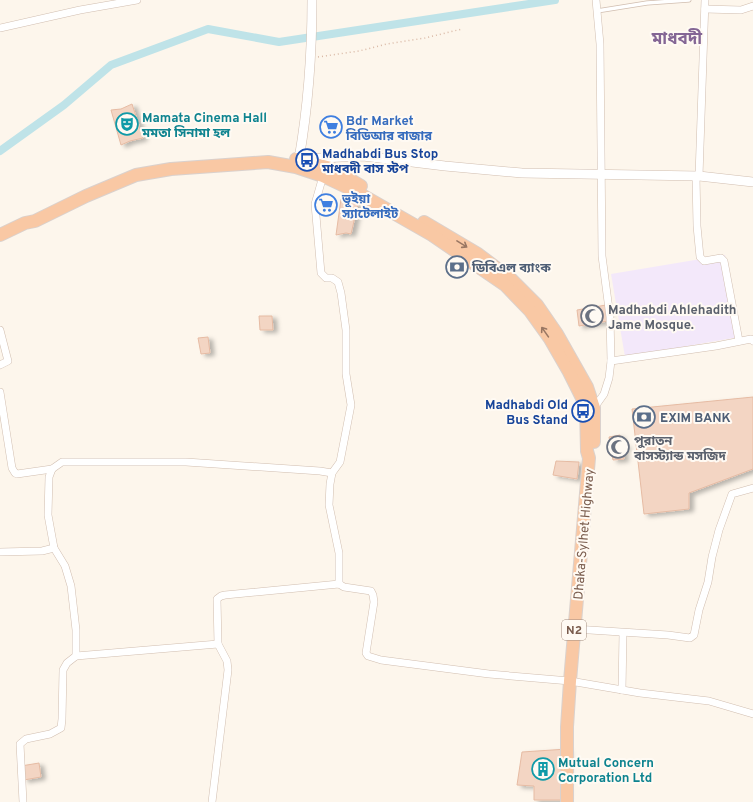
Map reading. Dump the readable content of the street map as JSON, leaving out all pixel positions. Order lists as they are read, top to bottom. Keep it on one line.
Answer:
{"streets":{"highway":["Dhaka-Sylhet Highway","N2"]},"districts":["মাধবদী"],"places":{"theatre":["Mamata Cinema Hall মমতা সিনামা হল"],"supermarket":["Bdr Market বিডিআর বাজার","ভূইয়া স্যাটেলাইট"],"bus stop":["Madhabdi Bus Stop মাধবদী বাস স্টপ","Madhabdi Old Bus Stand"],"bank":["ডিবিএল ব্যাংক","EXIM BANK"],"mosque":["Madhabdi Ahlehadith Jame Mosque.","পুরাতন বাসস্ট্যান্ড মসজিদ"],"building":["Mutual Concern Corporation Ltd"]}}
